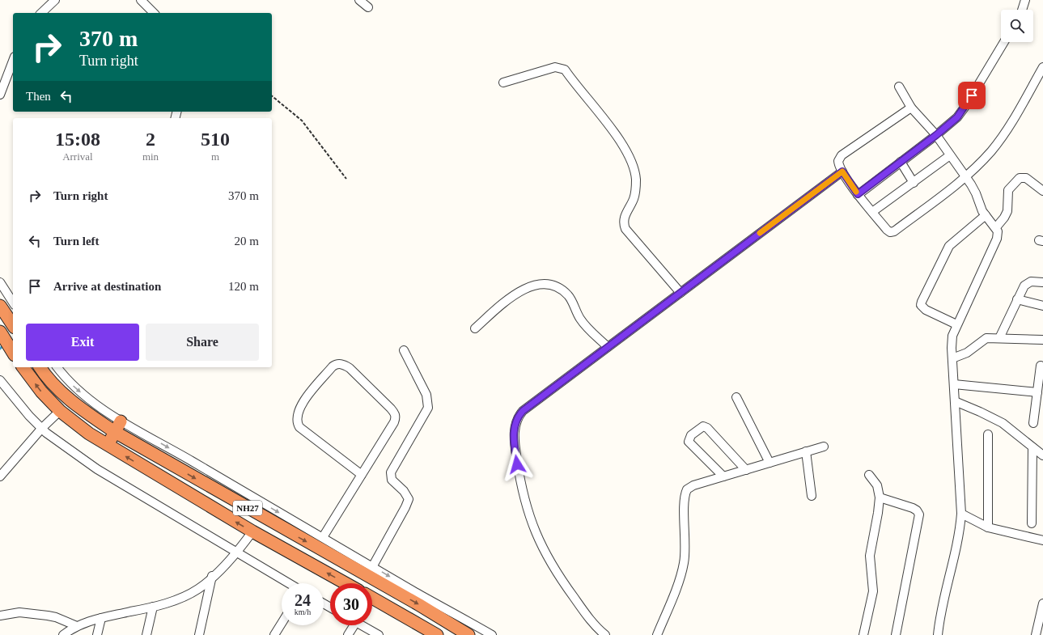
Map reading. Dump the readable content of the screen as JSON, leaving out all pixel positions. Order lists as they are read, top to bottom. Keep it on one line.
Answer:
{"streets":{"highway":["NH27"]},"page":{"turn":["370 m","Turn right"],"then":"Then","eta":["15:08","Arrival","2","min","510","m"],"list":[{"name":"Turn right","value":"370 m"},{"name":"Turn left","value":"20 m"},{"name":"Arrive at destination","value":"120 m"}],"buttons":["Exit","Share"],"speed":"24 km/h","limit":"30"}}
